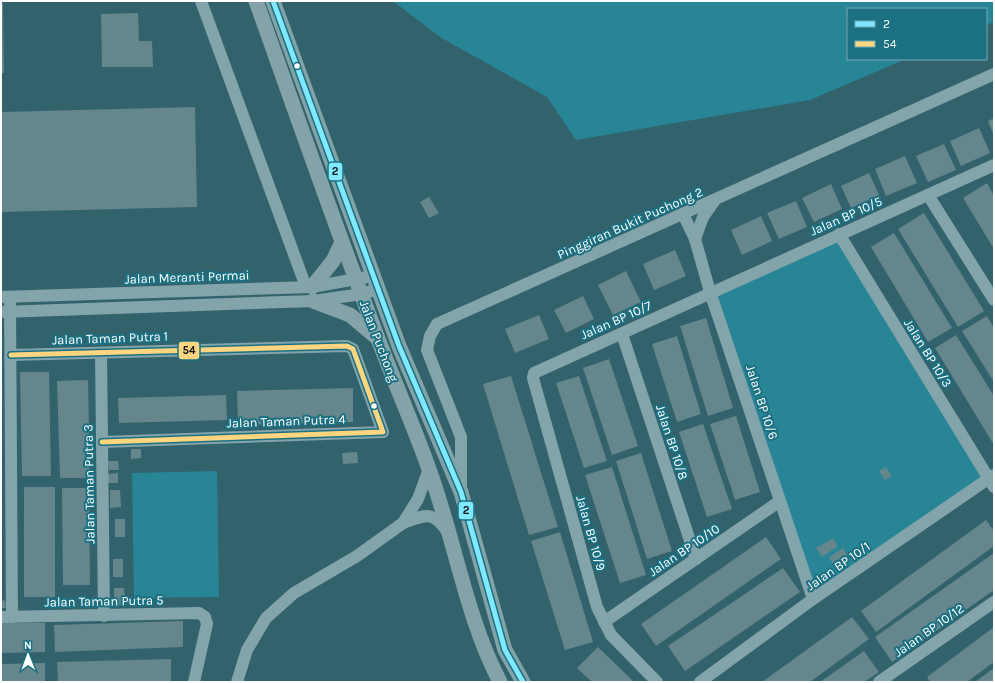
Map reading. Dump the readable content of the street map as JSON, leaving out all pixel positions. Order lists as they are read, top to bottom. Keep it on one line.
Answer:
{"streets":{"main road":["Jalan Puchong"],"street":["Jalan BP 10/5","Pinggiran Bukit Puchong 2","Jalan Meranti Permai","Jalan BP 10/7","Jalan Taman Putra 1","Jalan BP 10/3","Jalan BP 10/6","Jalan Taman Putra 4","Jalan BP 10/8","Jalan Taman Putra 3","Jalan BP 10/9","Jalan BP 10/10","Jalan BP 10/1","Jalan Taman Putra 5","Jalan BP 10/12"]},"crossings":[["Jalan BP 10/5","Jalan BP 10/7"],["Jalan BP 10/5","Jalan BP 10/3"],["Jalan BP 10/5","Jalan BP 10/6"],["Pinggiran Bukit Puchong 2","Jalan Puchong"],["Pinggiran Bukit Puchong 2","Jalan BP 10/6"],["Jalan Meranti Permai","Jalan Puchong"],["Jalan BP 10/7","Jalan BP 10/6"],["Jalan BP 10/7","Jalan BP 10/8"],["Jalan BP 10/7","Jalan BP 10/9"],["Jalan Taman Putra 1","Jalan Taman Putra 4"],["Jalan Taman Putra 1","Jalan Taman Putra 3"],["Jalan BP 10/3","Jalan BP 10/1"],["Jalan BP 10/6","Jalan BP 10/10"],["Jalan BP 10/6","Jalan BP 10/1"],["Jalan Taman Putra 4","Jalan Taman Putra 3"],["Jalan BP 10/8","Jalan BP 10/10"],["Jalan Taman Putra 3","Jalan Taman Putra 5"],["Jalan BP 10/9","Jalan BP 10/10"]],"lines":["transit line 2","transit line 54"],"legend":["2","54"],"north":"top"}
